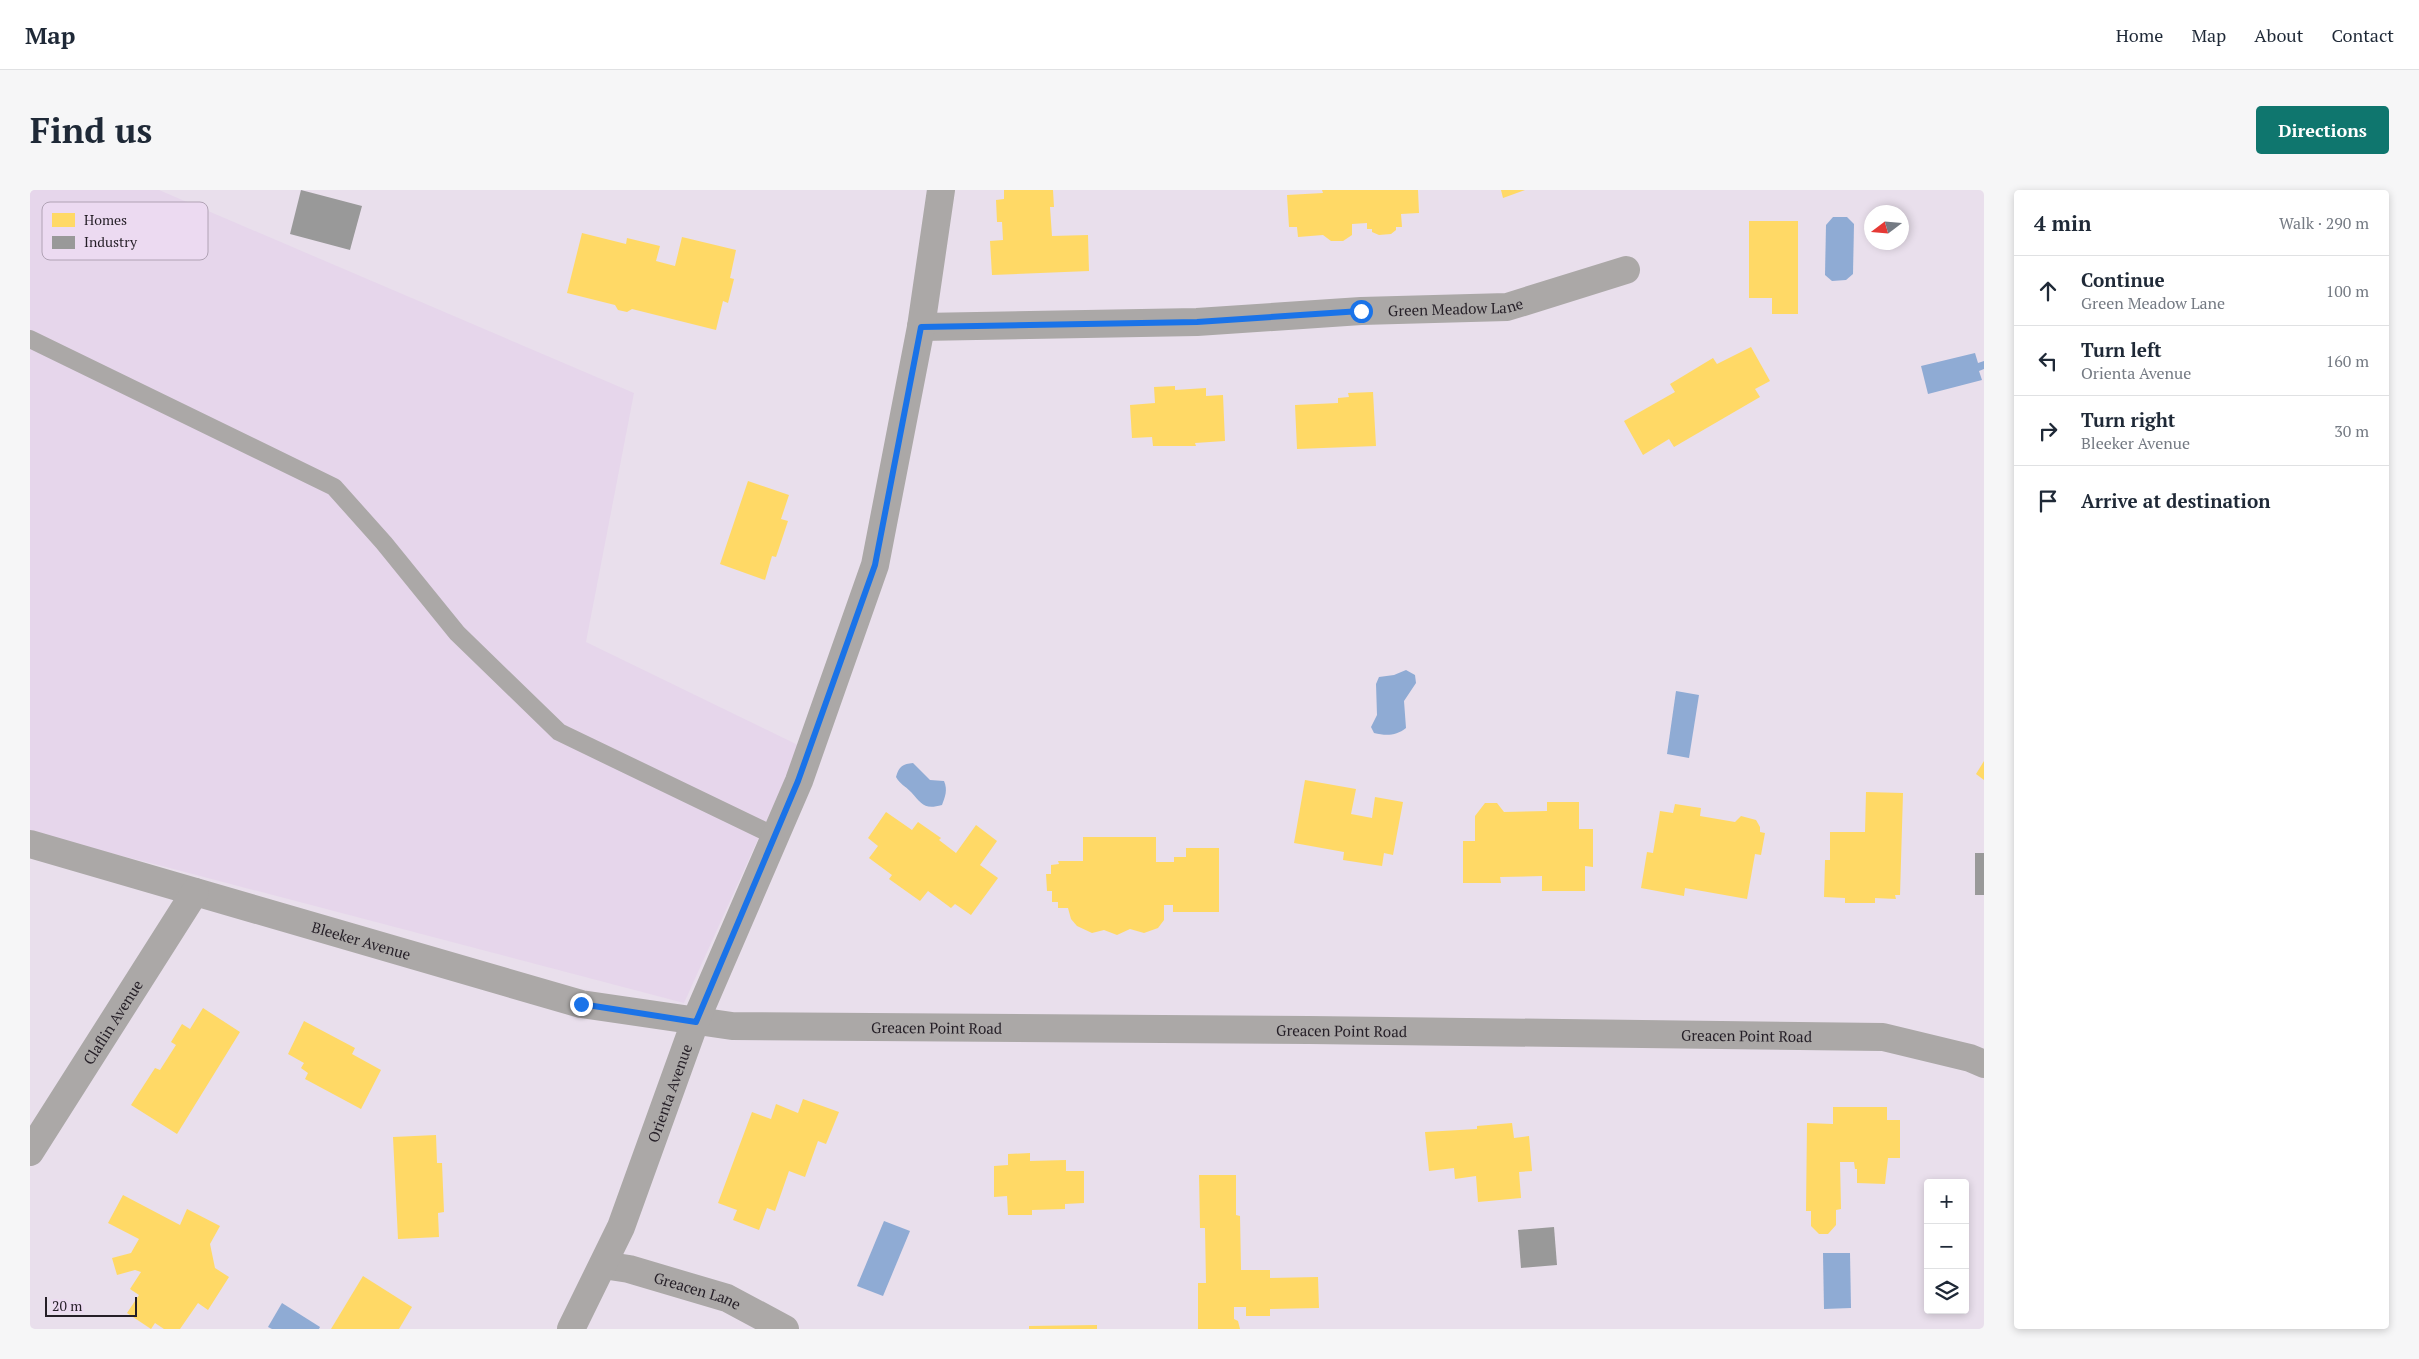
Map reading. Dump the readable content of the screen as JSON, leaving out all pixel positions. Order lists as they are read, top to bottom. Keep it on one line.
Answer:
{"streets":{"street":["Green Meadow Lane","Bleeker Avenue","Claflin Avenue","Greacen Point Road","Orienta Avenue","Greacen Lane"]},"crossings":[["Green Meadow Lane","Orienta Avenue"],["Bleeker Avenue","Claflin Avenue"],["Bleeker Avenue","Greacen Point Road"],["Bleeker Avenue","Orienta Avenue"],["Greacen Point Road","Orienta Avenue"],["Orienta Avenue","Greacen Lane"]],"legend":["Homes","Industry"],"scale_bar":"20 m","north":"left","page":{"header":"Map","nav":["Home","Map","About","Contact"],"buttons":"Directions","title":"Find us","heading":["4 min","Walk · 290 m"],"list":[["Continue","Green Meadow Lane","100 m"],["Turn left","Orienta Avenue","160 m"],["Turn right","Bleeker Avenue","30 m"],"Arrive at destination"],"map_buttons":["+","−"],"scale":"20 m"}}
